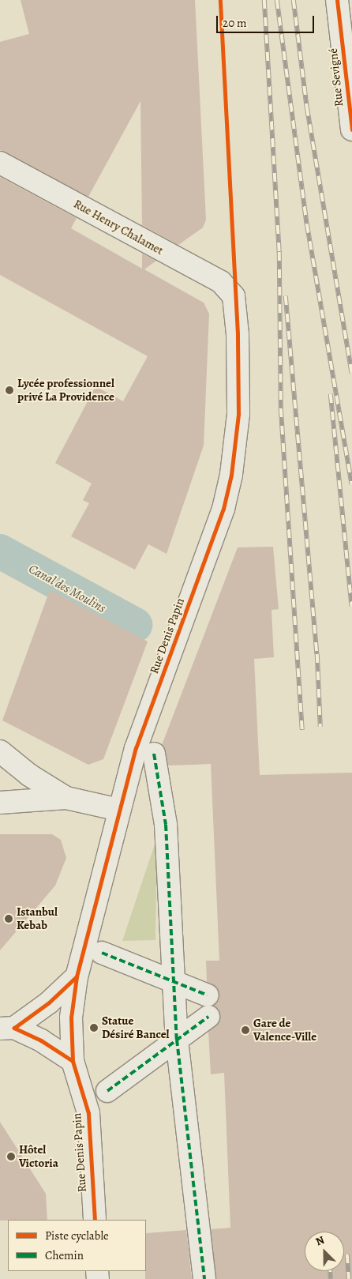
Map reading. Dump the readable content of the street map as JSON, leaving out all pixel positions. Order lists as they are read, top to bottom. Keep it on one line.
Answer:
{"streets":{"street":["Rue Sevigné","Rue Henry Chalamet","Rue Denis Papin"]},"crossings":[["Rue Henry Chalamet","Rue Denis Papin"]],"water":["Canal des Moulins"],"places":["Lycée professionnel privé La Providence","Istanbul Kebab","Statue Désiré Bancel","Gare de Valence-Ville","Hôtel Victoria"],"legend":["Piste cyclable","Chemin"],"scale_bar":"20 m","north":"top left"}
